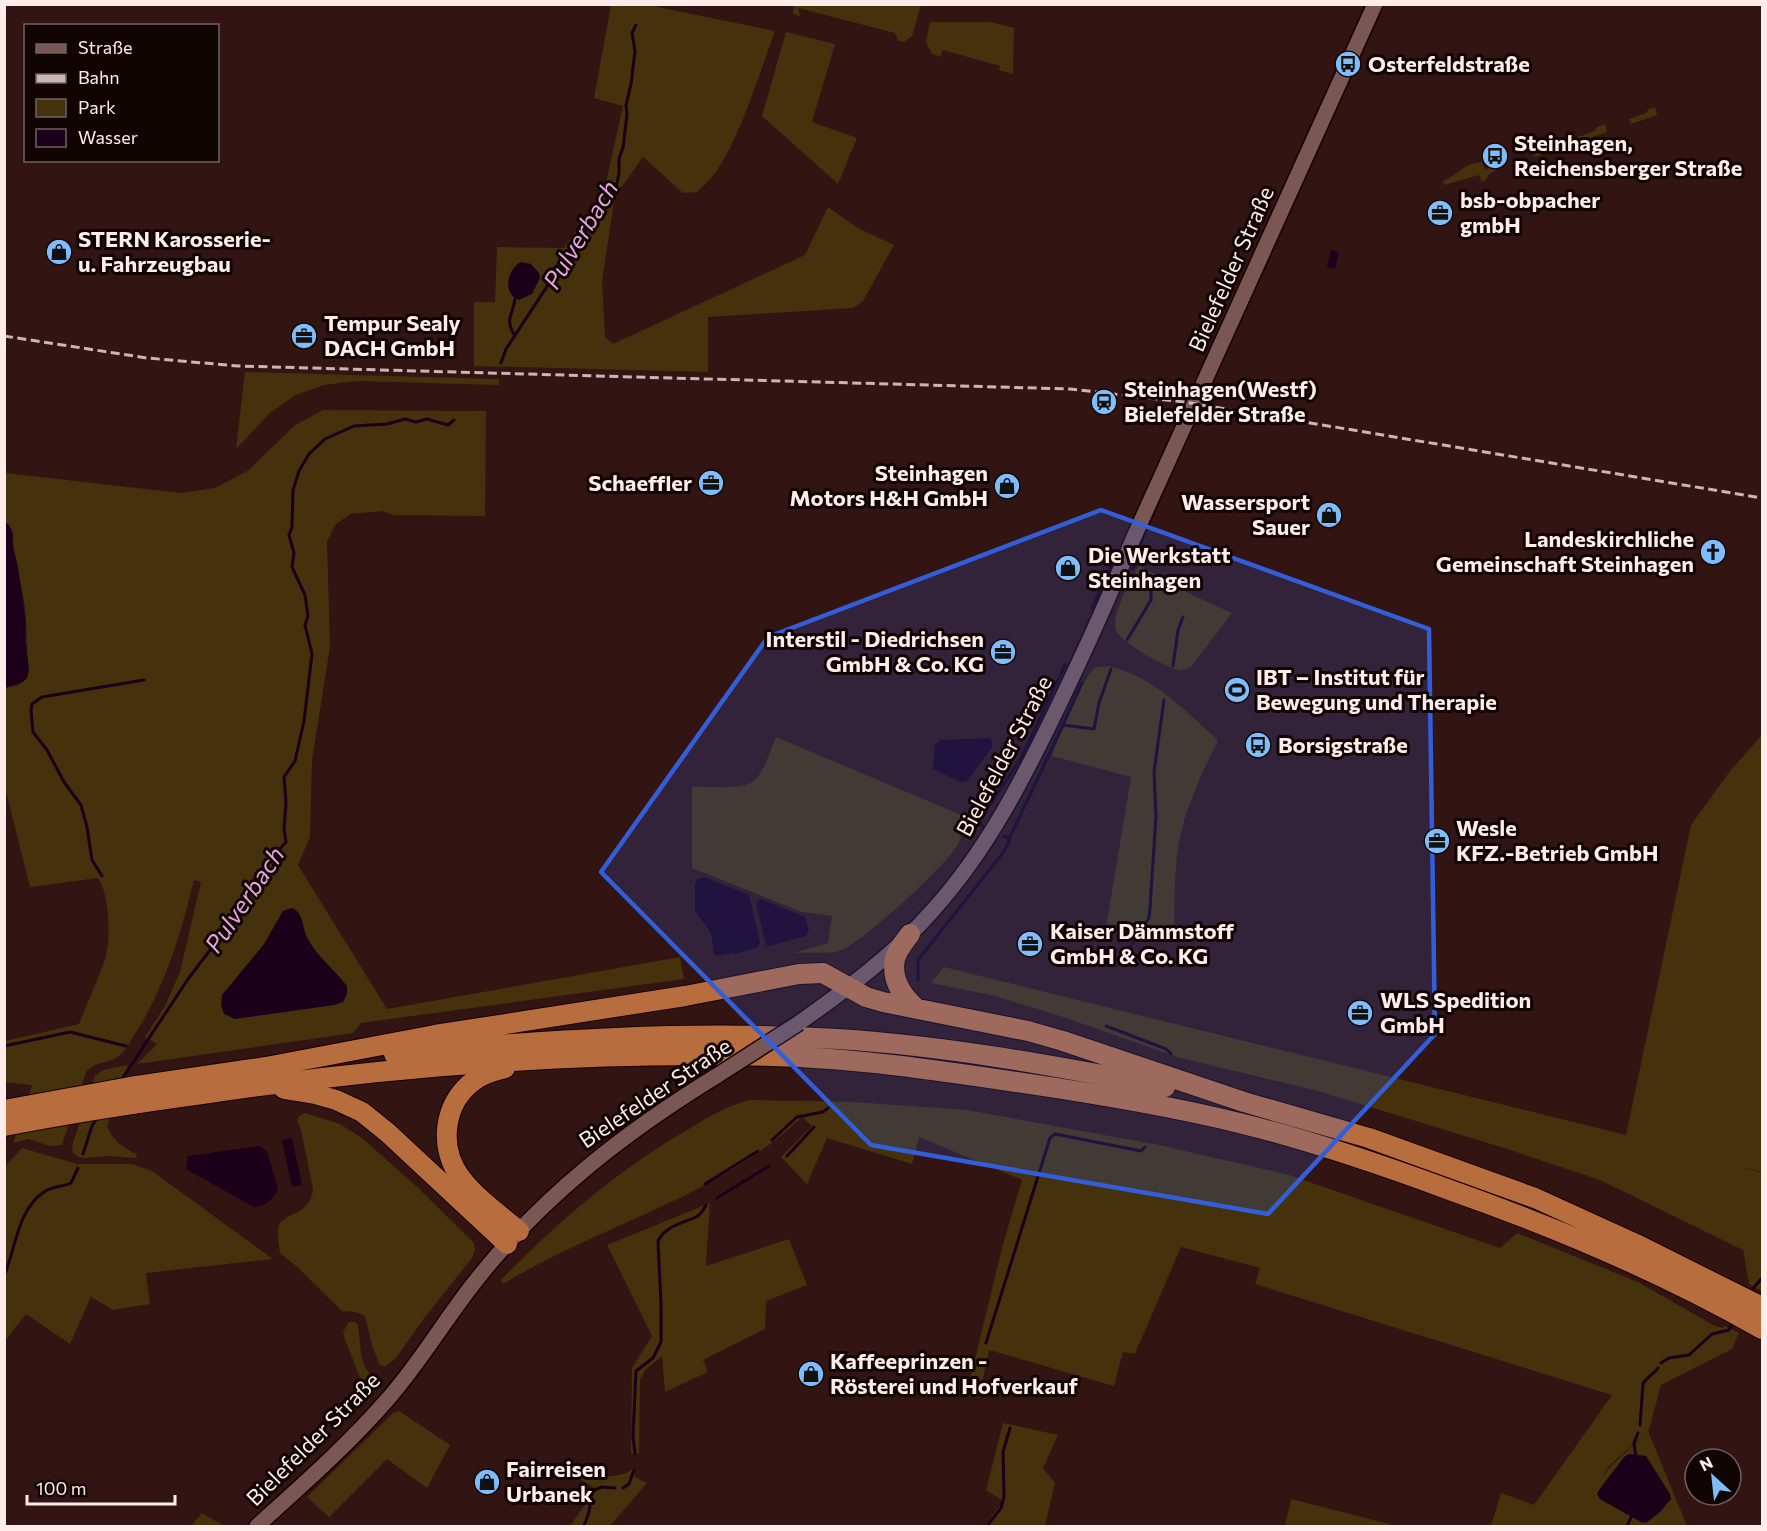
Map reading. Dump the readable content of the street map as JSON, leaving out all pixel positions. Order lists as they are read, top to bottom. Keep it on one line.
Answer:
{"streets":{"main road":["Bielefelder Straße"]},"water":["Pulverbach"],"places":{"bus stop":["Osterfeldstraße","Steinhagen, Reichensberger Straße","Borsigstraße"],"office":["bsb-obpacher gmbH","Tempur Sealy DACH GmbH","Schaeffler","Interstil - Diedrichsen GmbH & Co. KG","Wesle KFZ.-Betrieb GmbH","Kaiser Dämmstoff GmbH & Co. KG","WLS Spedition GmbH"],"shop":["STERN Karosserie- u. Fahrzeugbau","Steinhagen Motors H&H GmbH","Wassersport Sauer","Die Werkstatt Steinhagen","Kaffeeprinzen - Rösterei und Hofverkauf","Fairreisen Urbanek"],"station":["Steinhagen(Westf) Bielefelder Straße"],"church":["Landeskirchliche Gemeinschaft Steinhagen"],"sports":["IBT – Institut für Bewegung und Therapie"]},"legend":["Straße","Bahn","Park","Wasser"],"scale_bar":"100 m","north":"top left"}
